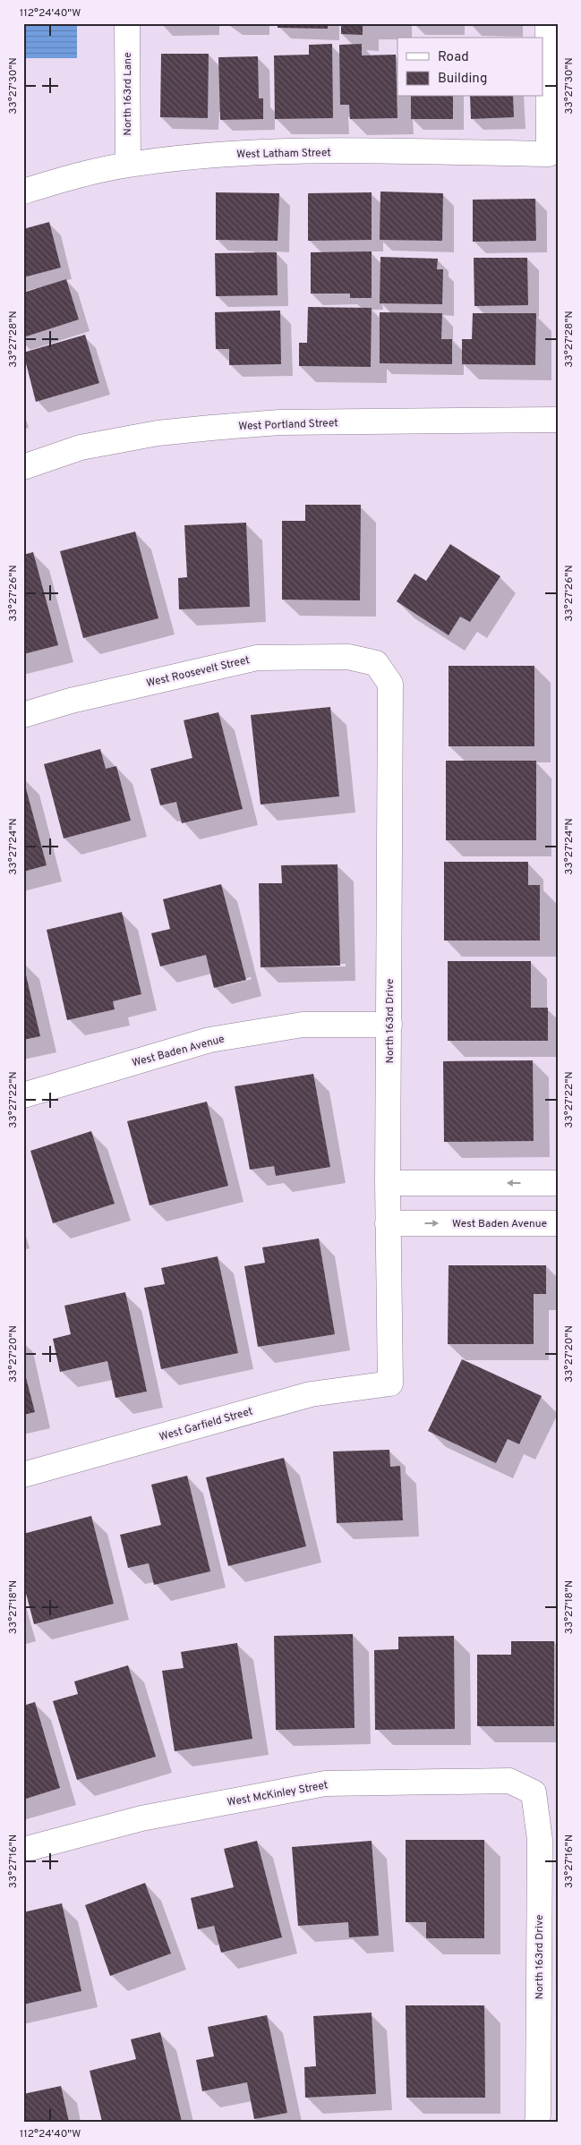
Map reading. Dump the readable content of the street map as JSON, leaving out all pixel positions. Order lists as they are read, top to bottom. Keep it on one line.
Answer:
{"streets":{"street":["North 163rd Lane","West Latham Street","West Portland Street","West Roosevelt Street","North 163rd Drive","West Baden Avenue","West Garfield Street","West McKinley Street"]},"crossings":[["North 163rd Lane","West Latham Street"],["West Roosevelt Street","North 163rd Drive"],["North 163rd Drive","West Baden Avenue"],["North 163rd Drive","West Garfield Street"],["North 163rd Drive","West McKinley Street"]],"legend":["Road","Building"],"coordinates":["112°24'40\"W","33°27'30\"N","33°27'28\"N","33°27'26\"N","33°27'24\"N","33°27'22\"N","33°27'20\"N","33°27'18\"N","33°27'16\"N"]}
